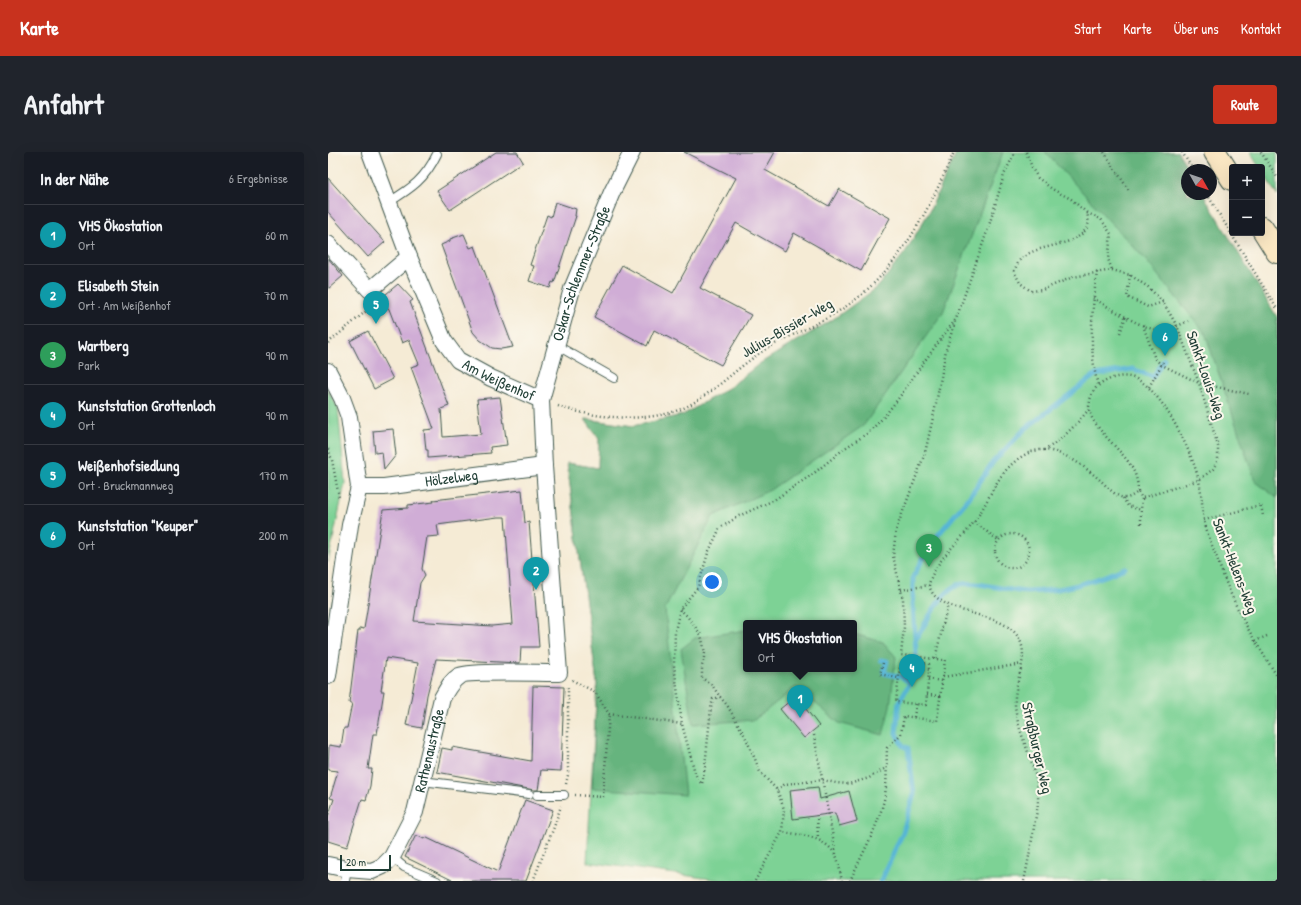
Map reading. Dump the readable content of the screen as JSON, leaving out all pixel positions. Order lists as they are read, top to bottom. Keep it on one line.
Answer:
{"streets":{"street":["Oskar-Schlemmer-Straße","Am Weißenhof","Hölzelweg","Rathenaustraße"],"path":["Julius-Bissier-Weg","Sankt-Louis-Weg","Sankt-Helens-Weg","Straßburger Weg"]},"crossings":[["Oskar-Schlemmer-Straße","Julius-Bissier-Weg"],["Oskar-Schlemmer-Straße","Am Weißenhof"],["Julius-Bissier-Weg","Am Weißenhof"],["Sankt-Louis-Weg","Sankt-Helens-Weg"],["Am Weißenhof","Hölzelweg"],["Am Weißenhof","Rathenaustraße"]],"scale_bar":"20 m","north":"bottom right","page":{"header":"Karte","nav":["Start","Karte","Über uns","Kontakt"],"title":"Anfahrt","buttons":"Route","heading":["In der Nähe","6 Ergebnisse"],"map_buttons":["+","−"],"list":[{"mark":"1","name":"VHS Ökostation","note":"Ort","value":"60 m"},{"mark":"2","name":"Elisabeth Stein","note":"Ort · Am Weißenhof","value":"70 m"},{"mark":"3","name":"Wartberg","note":"Park","value":"90 m"},{"mark":"4","name":"Kunststation Grottenloch","note":"Ort","value":"90 m"},{"mark":"5","name":"Weißenhofsiedlung","note":"Ort · Bruckmannweg","value":"170 m"},{"mark":"6","name":"Kunststation \"Keuper\"","note":"Ort","value":"200 m"}],"pins":["5","6","3","2","4","1"],"popup":["VHS Ökostation","Ort"],"scale":"20 m"}}
